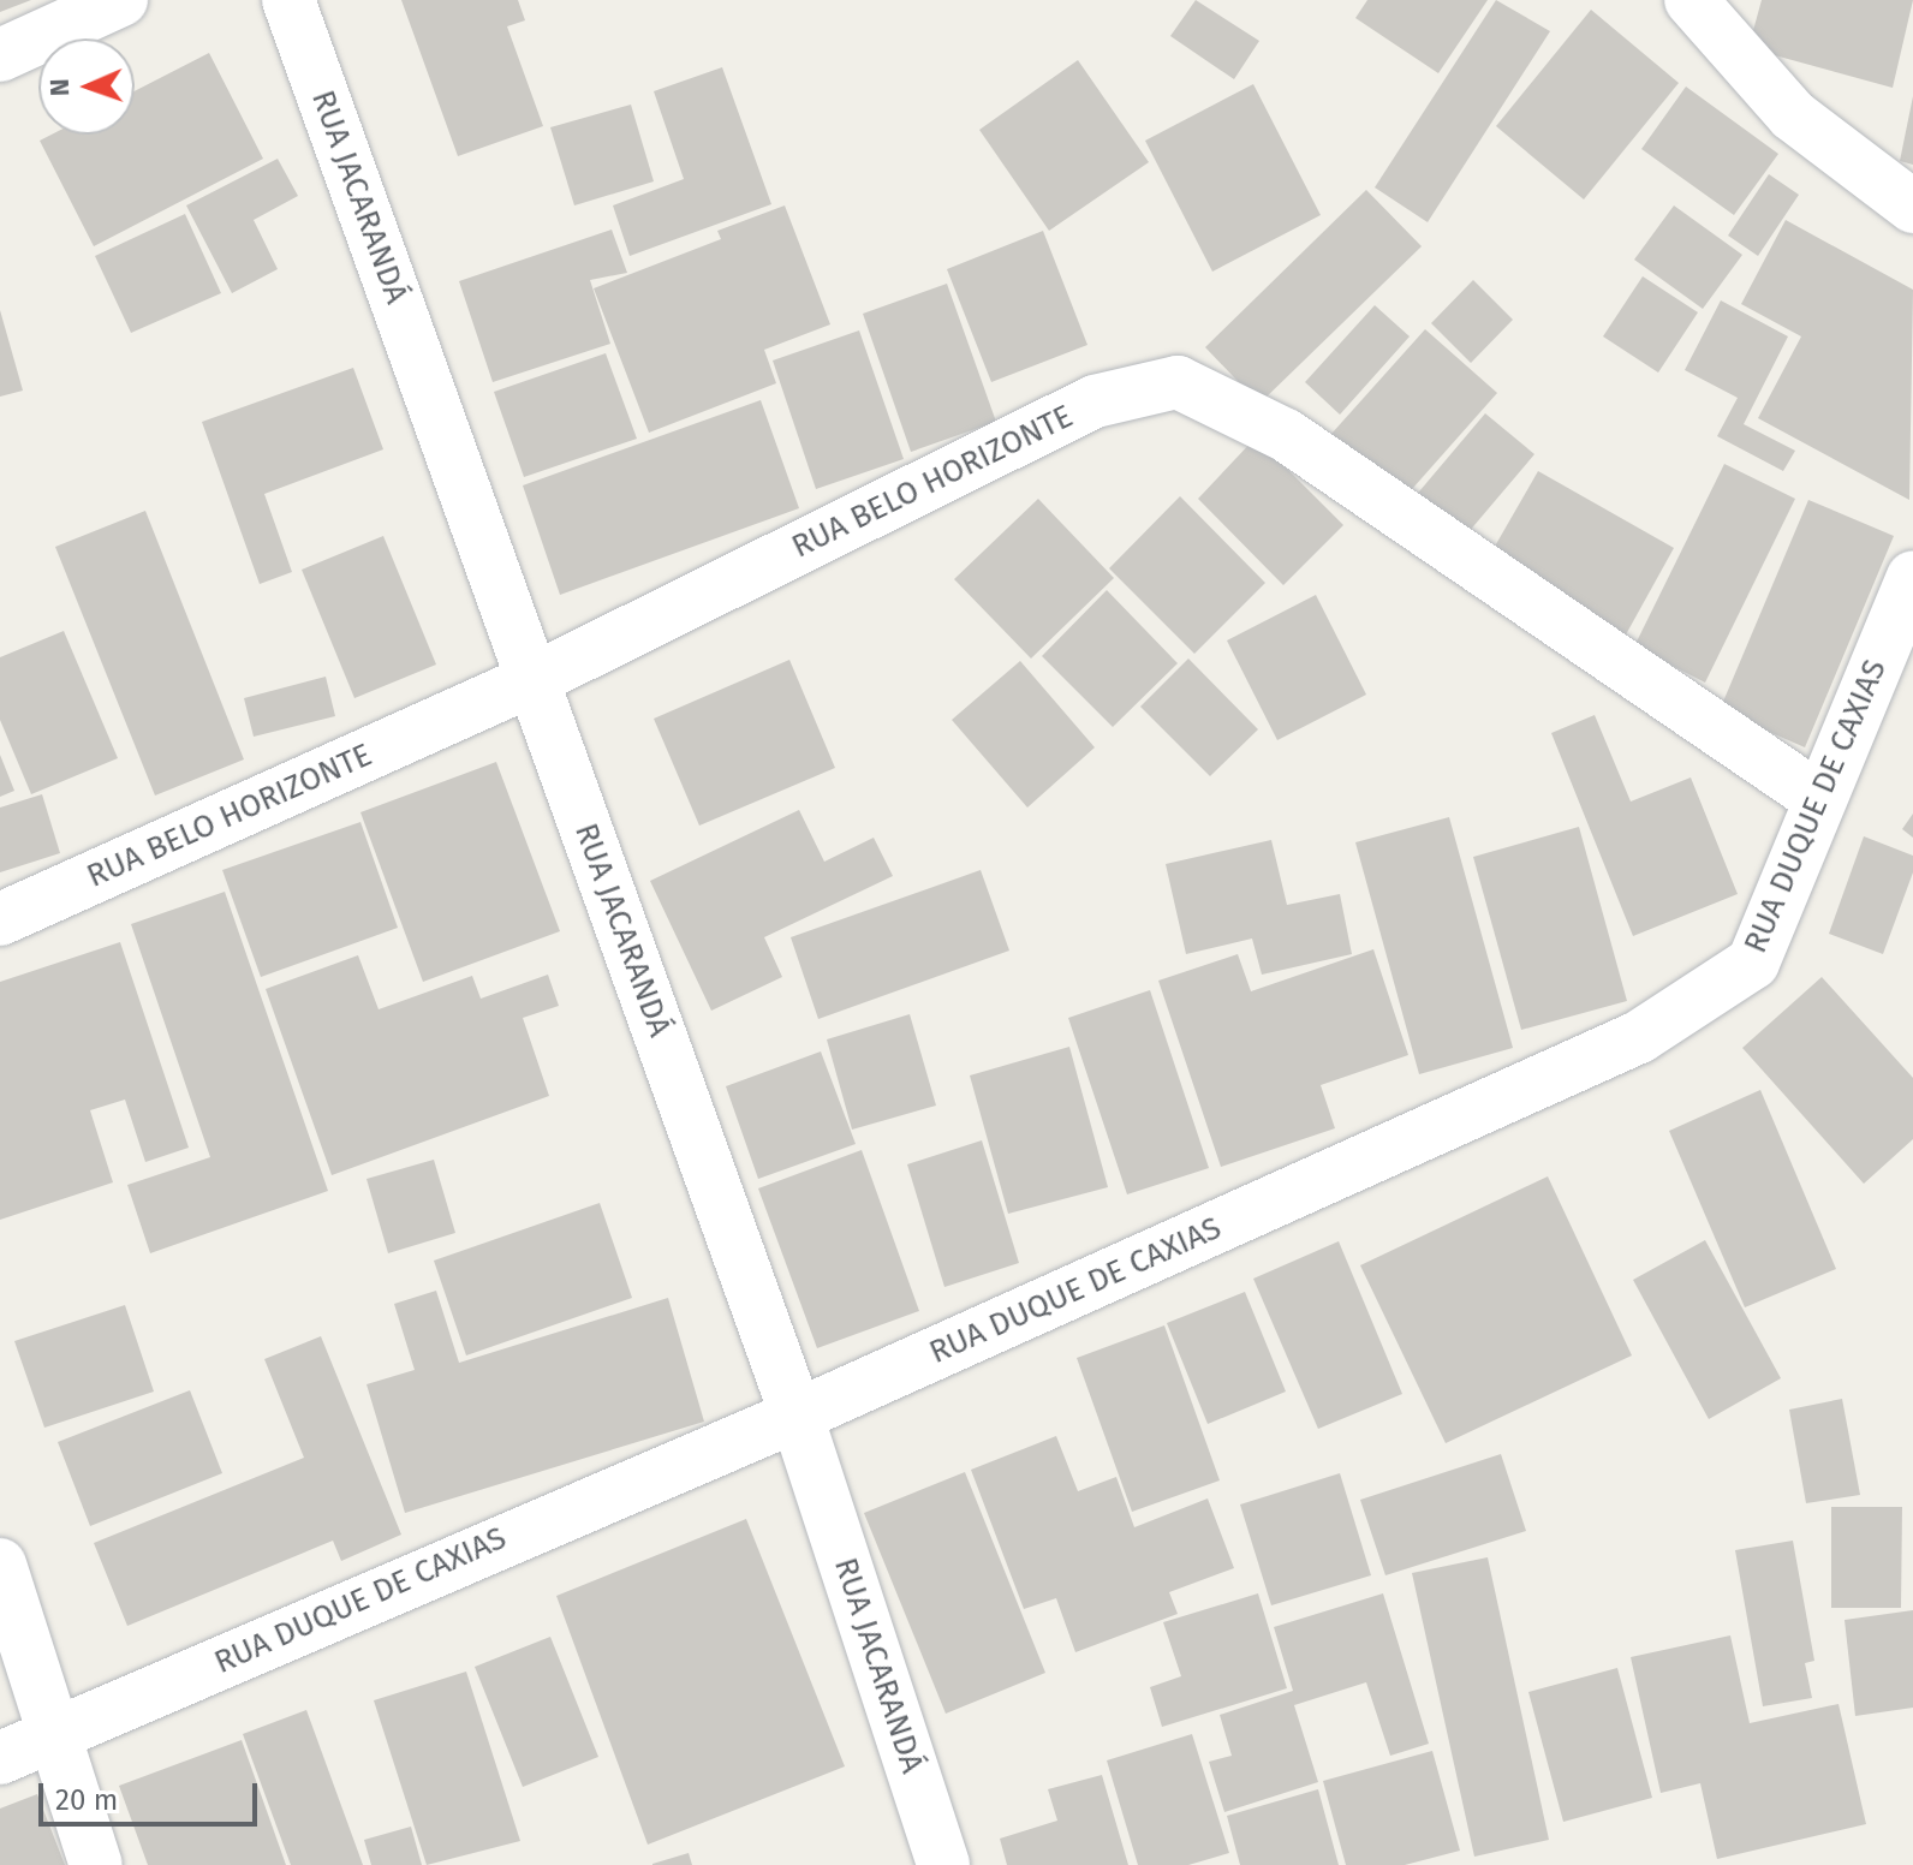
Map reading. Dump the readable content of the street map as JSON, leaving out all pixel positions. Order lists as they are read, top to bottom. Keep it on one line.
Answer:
{"streets":{"street":["RUA JACARANDÁ","RUA BELO HORIZONTE","RUA DUQUE DE CAXIAS"]},"crossings":[["RUA JACARANDÁ","RUA BELO HORIZONTE"],["RUA JACARANDÁ","RUA DUQUE DE CAXIAS"],["RUA BELO HORIZONTE","RUA DUQUE DE CAXIAS"]],"scale_bar":"20 m","north":"left"}
